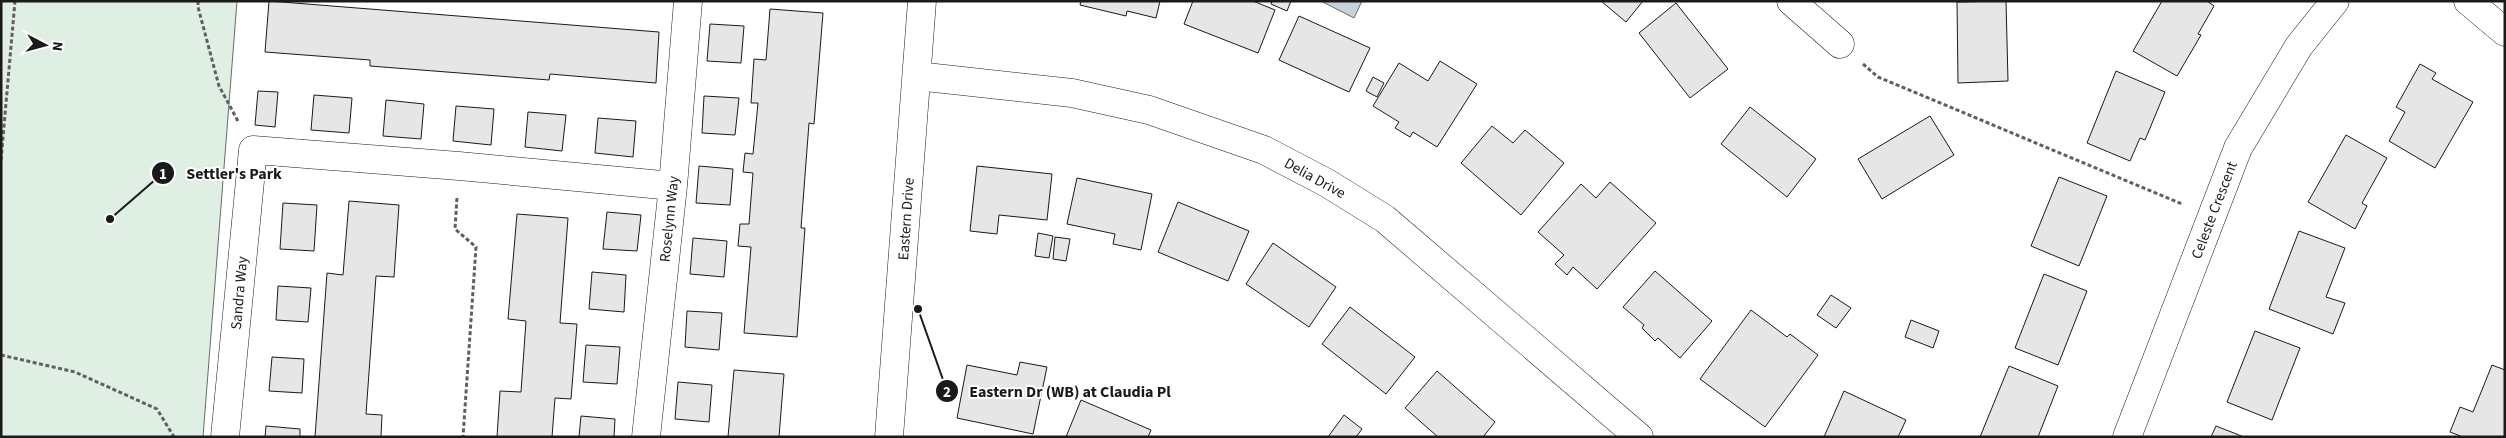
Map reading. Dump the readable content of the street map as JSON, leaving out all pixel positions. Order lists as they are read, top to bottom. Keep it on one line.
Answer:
{"streets":{"street":["Delia Drive","Celeste Crescent","Roselynn Way","Eastern Drive","Sandra Way"]},"crossings":[["Delia Drive","Eastern Drive"]],"places":["Settler's Park","Eastern Dr (WB) at Claudia Pl"],"north":"right"}
